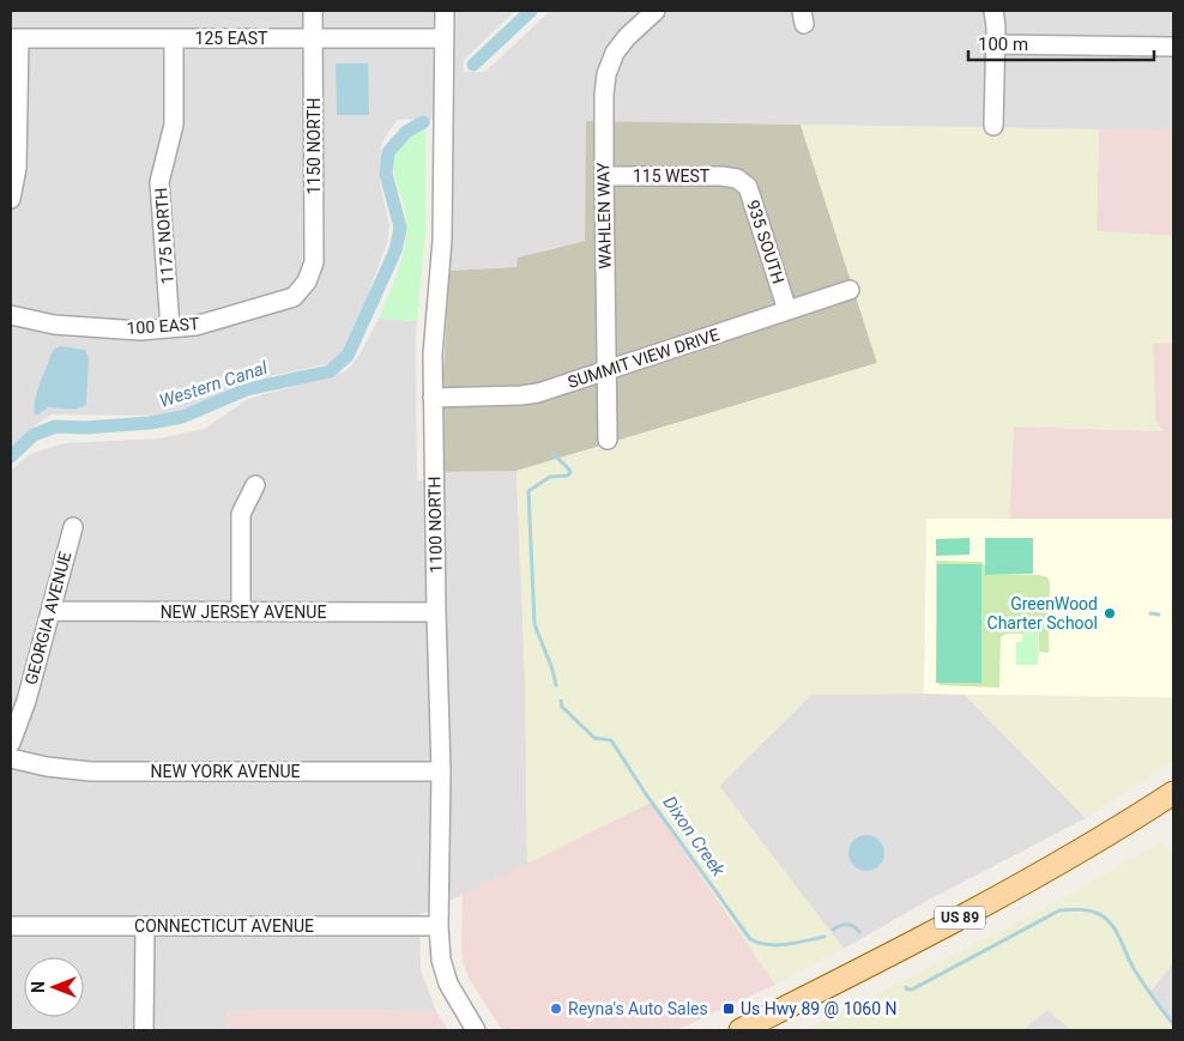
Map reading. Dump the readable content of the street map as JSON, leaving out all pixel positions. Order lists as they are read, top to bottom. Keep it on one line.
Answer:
{"streets":{"main road":["US 89"],"street":["125 EAST","1150 NORTH","115 WEST","WAHLEN WAY","1175 NORTH","935 SOUTH","100 EAST","SUMMIT VIEW DRIVE","1100 NORTH","NEW JERSEY AVENUE","GEORGIA AVENUE","NEW YORK AVENUE","CONNECTICUT AVENUE"]},"crossings":[["125 EAST","1150 NORTH"],["125 EAST","1175 NORTH"],["125 EAST","1100 NORTH"],["1150 NORTH","100 EAST"],["115 WEST","WAHLEN WAY"],["115 WEST","935 SOUTH"],["WAHLEN WAY","SUMMIT VIEW DRIVE"],["1175 NORTH","100 EAST"],["935 SOUTH","SUMMIT VIEW DRIVE"],["SUMMIT VIEW DRIVE","1100 NORTH"],["1100 NORTH","NEW JERSEY AVENUE"],["1100 NORTH","NEW YORK AVENUE"],["1100 NORTH","CONNECTICUT AVENUE"],["NEW JERSEY AVENUE","GEORGIA AVENUE"]],"water":["Western Canal","Dixon Creek"],"places":{"other":["GreenWood Charter School","Reyna's Auto Sales"],"transit":["Us Hwy 89 @ 1060 N"]},"scale_bar":"100 m","north":"left"}
